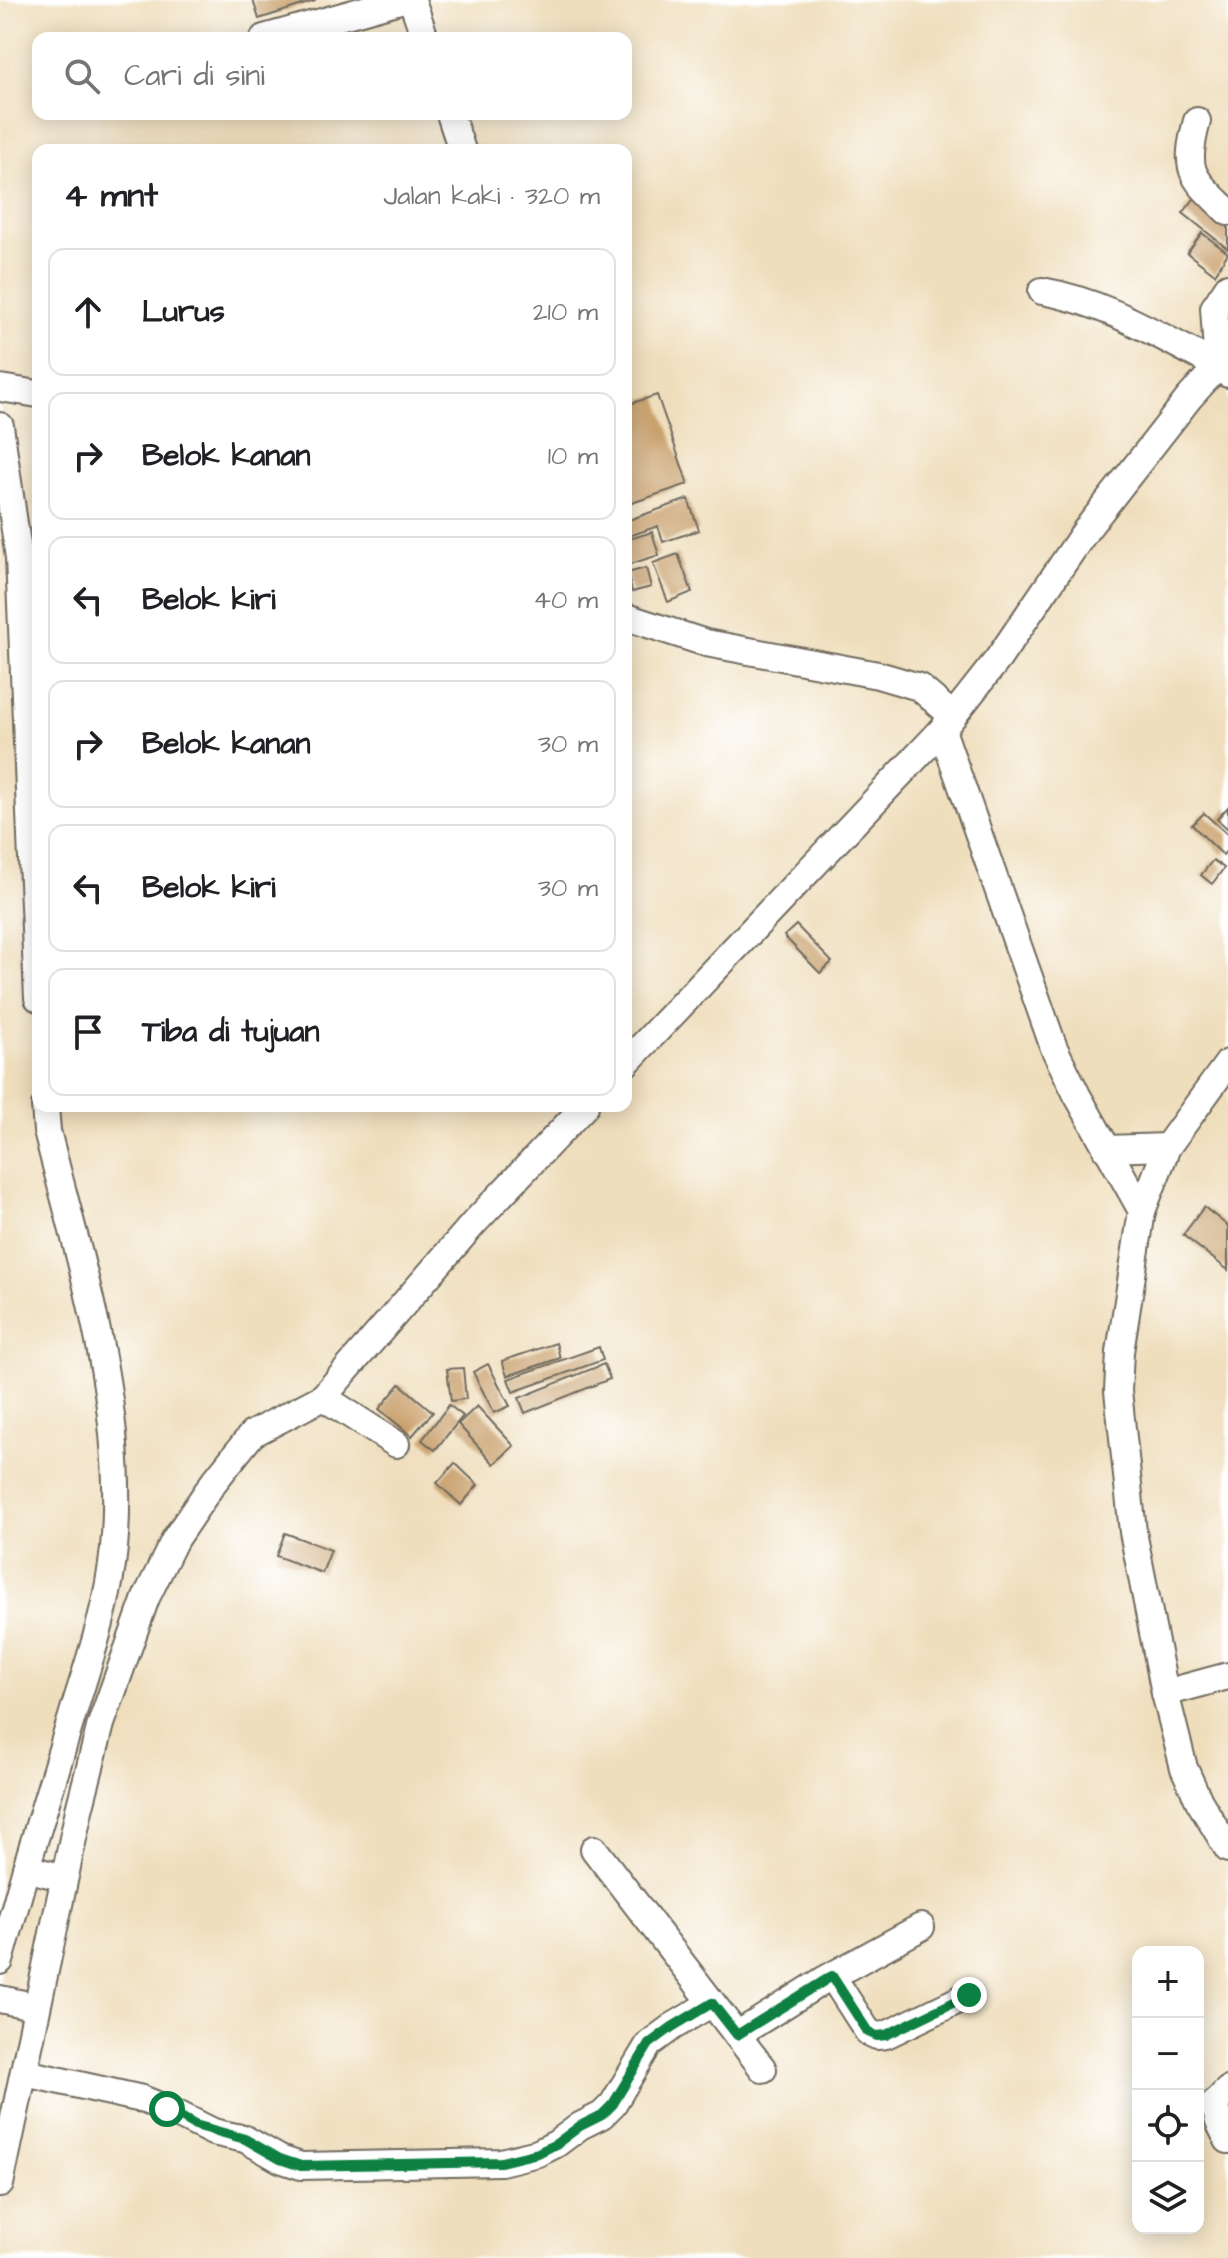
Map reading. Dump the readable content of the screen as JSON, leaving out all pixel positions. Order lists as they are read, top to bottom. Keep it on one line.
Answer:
{"page":{"search":"Cari di sini","heading":["4 mnt","Jalan kaki · 320 m"],"list":[["Lurus","210 m"],["Belok kanan","10 m"],["Belok kiri","40 m"],["Belok kanan","30 m"],["Belok kiri","30 m"],"Tiba di tujuan"],"map_buttons":["+","−"]}}
